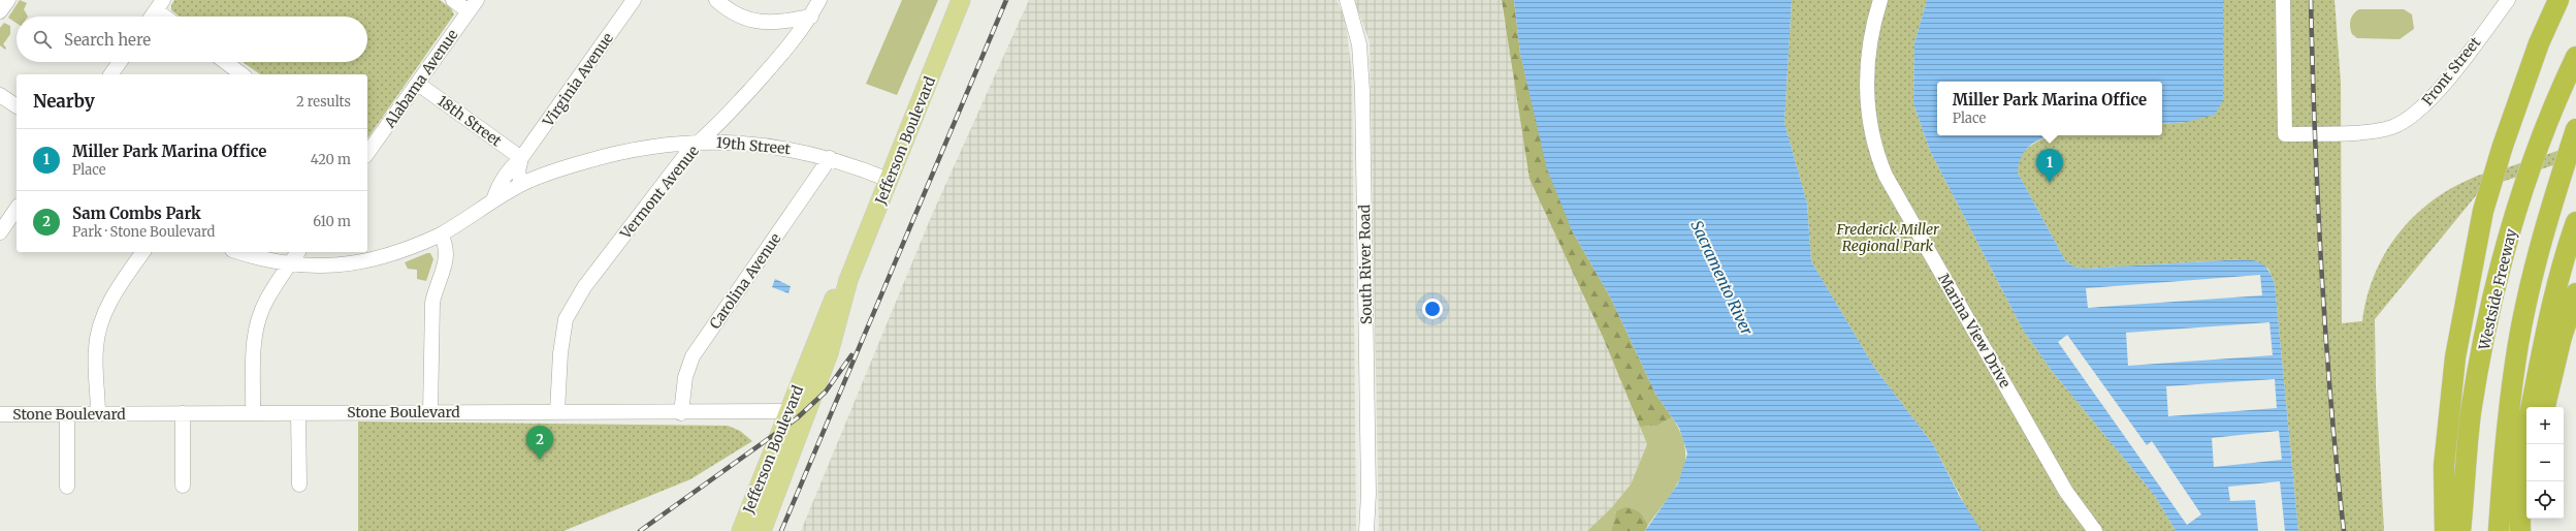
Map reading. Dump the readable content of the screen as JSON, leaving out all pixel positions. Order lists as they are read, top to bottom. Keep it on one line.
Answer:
{"streets":{"highway":["Westside Freeway"],"main road":["Jefferson Boulevard"],"street":["Front Street","Alabama Avenue","Virginia Avenue","18th Street","19th Street","Vermont Avenue","South River Road","Carolina Avenue","Marina View Drive","Stone Boulevard"]},"crossings":[["Alabama Avenue","18th Street"],["Virginia Avenue","18th Street"],["Jefferson Boulevard","19th Street"],["Jefferson Boulevard","Stone Boulevard"],["19th Street","Vermont Avenue"],["19th Street","Carolina Avenue"],["Vermont Avenue","Stone Boulevard"],["Carolina Avenue","Stone Boulevard"]],"water":["Sacramento River"],"parks":["Frederick Miller Regional Park"],"page":{"search":"Search here","heading":["Nearby","2 results"],"popup":["Miller Park Marina Office","Place"],"list":[{"mark":"1","name":"Miller Park Marina Office","note":"Place","value":"420 m"},{"mark":"2","name":"Sam Combs Park","note":"Park · Stone Boulevard","value":"610 m"}],"pins":["1","2"],"map_buttons":["+","−"]}}
